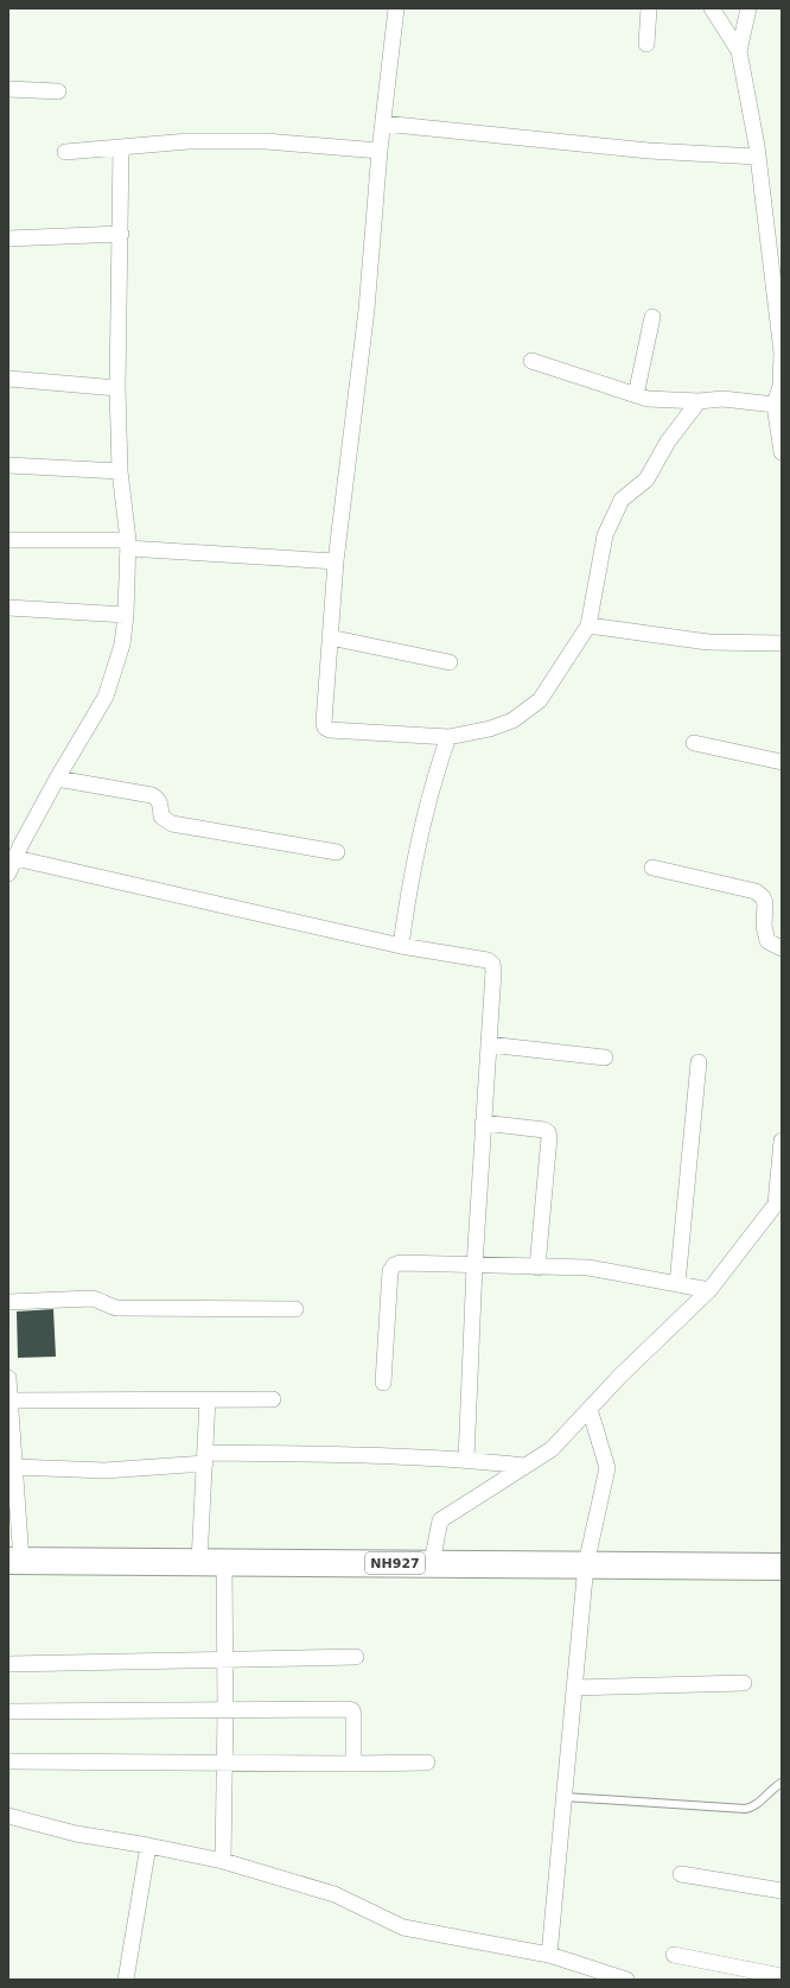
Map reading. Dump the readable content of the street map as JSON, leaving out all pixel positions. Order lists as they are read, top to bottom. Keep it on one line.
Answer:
{"streets":{"highway":["NH927"]}}
